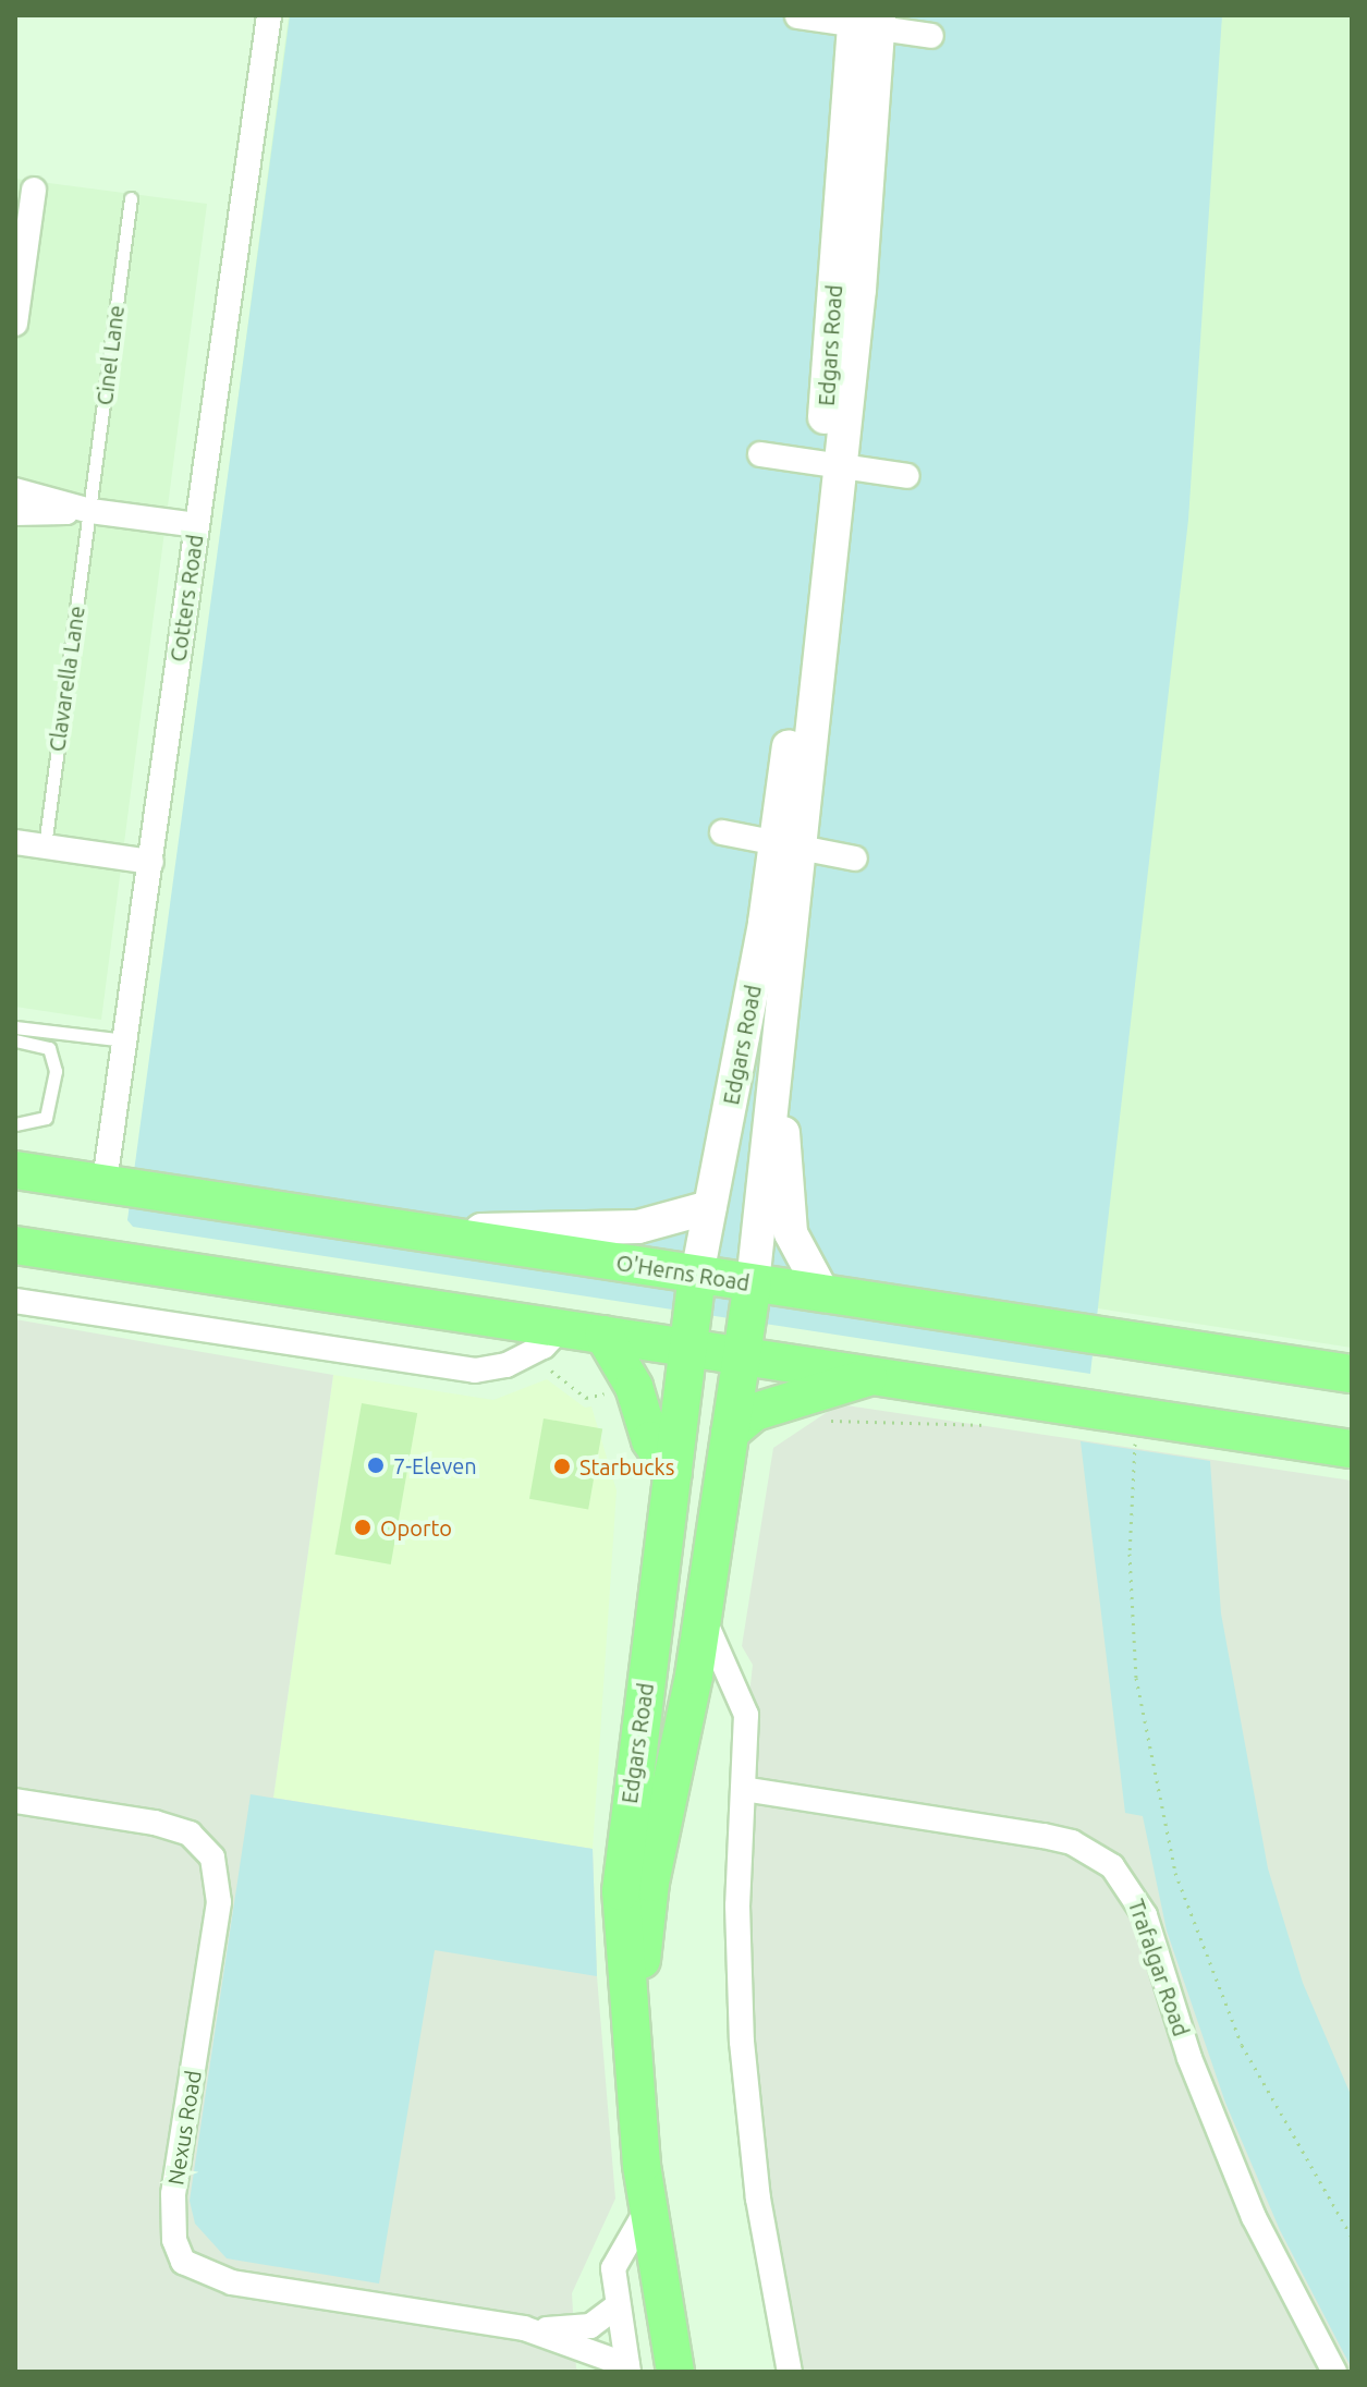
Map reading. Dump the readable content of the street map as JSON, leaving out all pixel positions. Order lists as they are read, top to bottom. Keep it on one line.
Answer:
{"streets":{"main road":["Edgars Road","O'Herns Road"],"street":["Cotters Road","Trafalgar Road","Nexus Road"],"lane":["Cinel Lane","Clavarella Lane"]},"crossings":[["Edgars Road","O'Herns Road"],["Cinel Lane","Clavarella Lane"],["Cotters Road","O'Herns Road"]],"places":["7-Eleven","Starbucks","Oporto"]}
